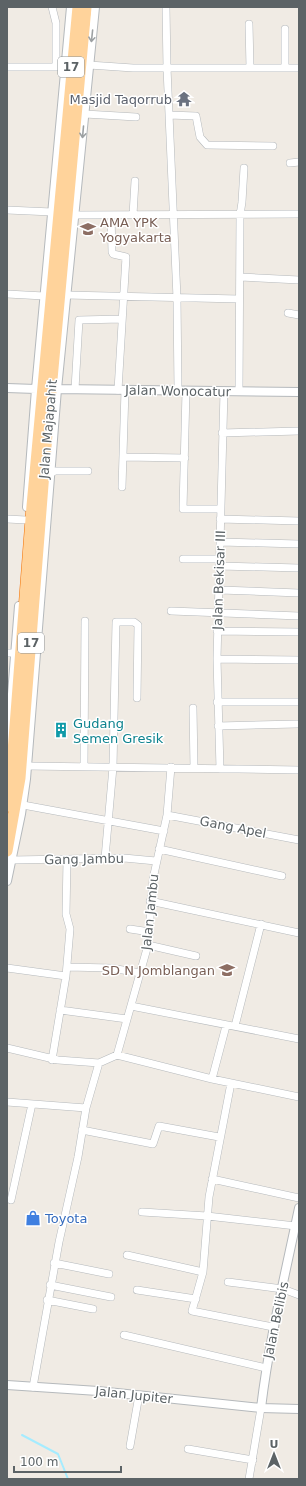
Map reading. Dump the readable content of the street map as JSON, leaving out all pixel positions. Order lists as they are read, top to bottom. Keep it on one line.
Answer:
{"streets":{"highway":["17","Jalan Majapahit"],"street":["Jalan Wonocatur","Jalan Bekisar III","Gang Apel","Gang Jambu","Jalan Jambu","Jalan Belibis","Jalan Jupiter"]},"crossings":[["Jalan Wonocatur","Jalan Bekisar III"],["Jalan Majapahit","Gang Jambu"],["Gang Apel","Jalan Jambu"],["Gang Jambu","Jalan Jambu"],["Jalan Belibis","Jalan Jupiter"]],"places":{"temple":["Masjid Taqorrub"],"school or university":["AMA YPK Yogyakarta","SD N Jomblangan"],"building":["Gudang Semen Gresik"],"shop":["Toyota"]},"scale_bar":"100 m","north":"top"}
